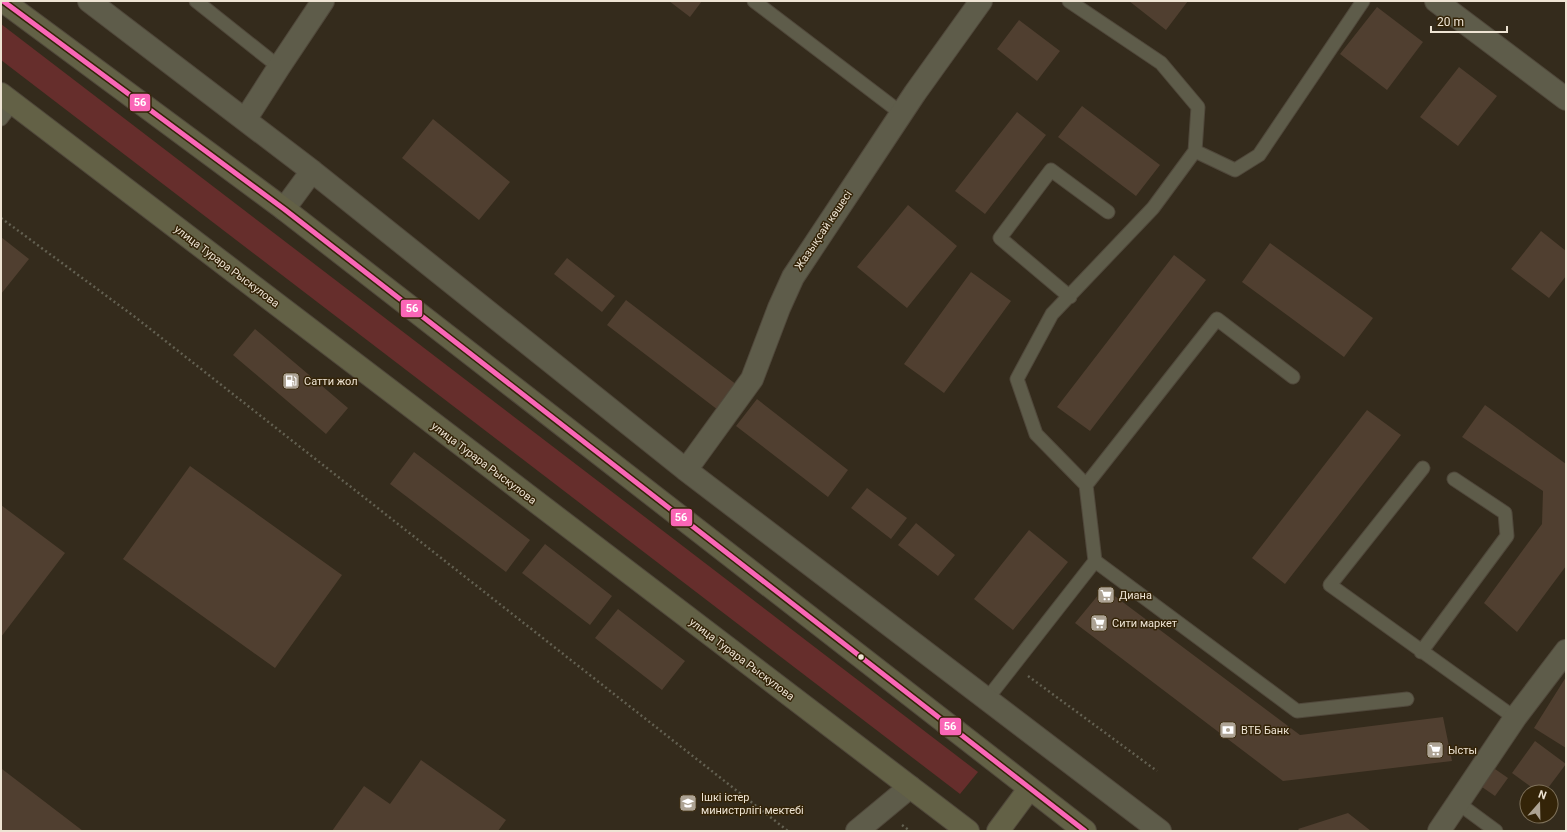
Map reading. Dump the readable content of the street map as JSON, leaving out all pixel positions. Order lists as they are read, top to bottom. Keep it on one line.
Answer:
{"streets":{"main road":["улица Турара Рыскулова"],"street":["Жазықсай көшесі"]},"places":{"fuel station":["Сатти жол"],"supermarket":["Диана","Сити маркет","Ысты"],"bank":["ВТБ Банк"],"school or university":["Ішкі істер министрлігі мектебі"]},"lines":["transit line 56"],"scale_bar":"20 m","north":"top"}
